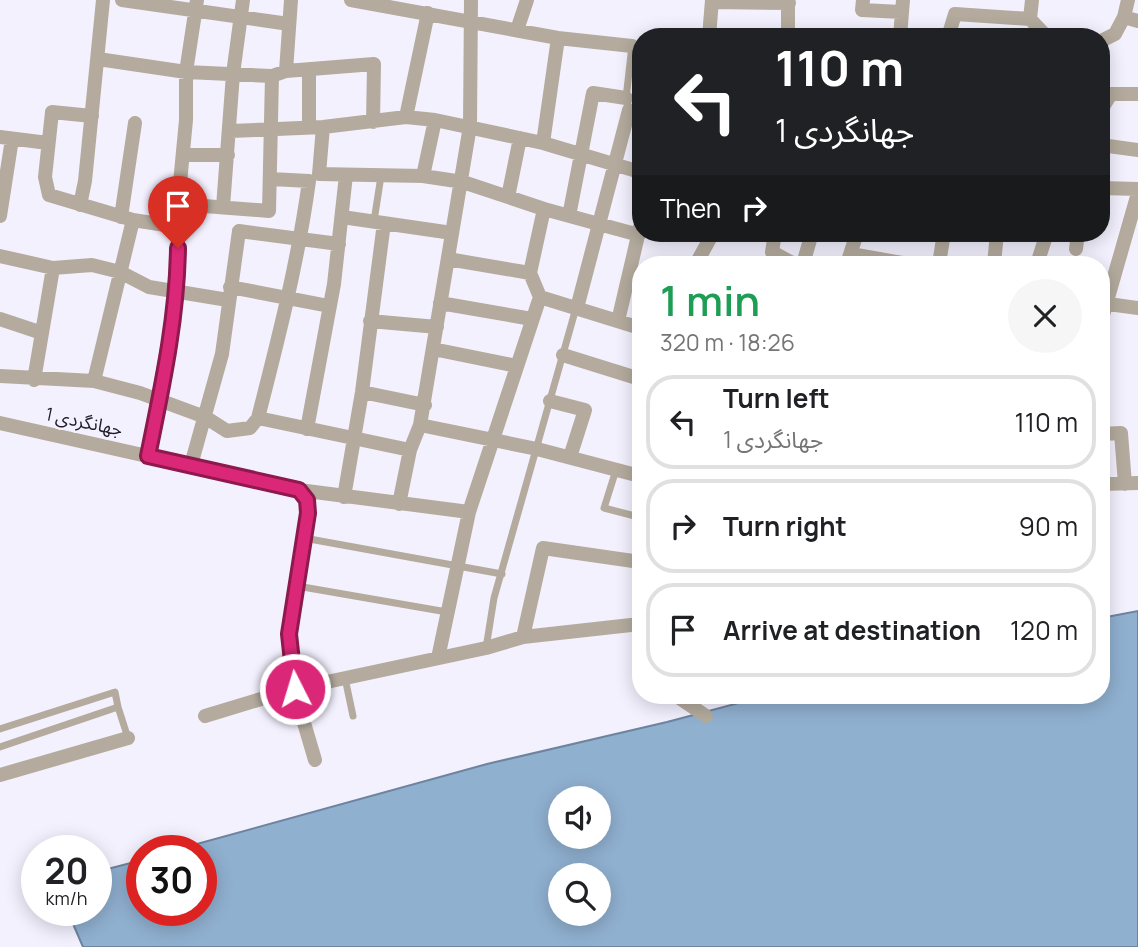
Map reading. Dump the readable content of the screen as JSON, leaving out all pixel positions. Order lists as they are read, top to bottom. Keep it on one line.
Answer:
{"streets":{"street":["جهانگردی 1"]},"page":{"turn":["110 m","جهانگردی 1"],"then":"Then","heading":["1 min","320 m · 18:26"],"list":[{"name":"Turn left","note":"جهانگردی 1","value":"110 m"},{"name":"Turn right","value":"90 m"},{"name":"Arrive at destination","value":"120 m"}],"speed":"20 km/h","limit":"30"}}
